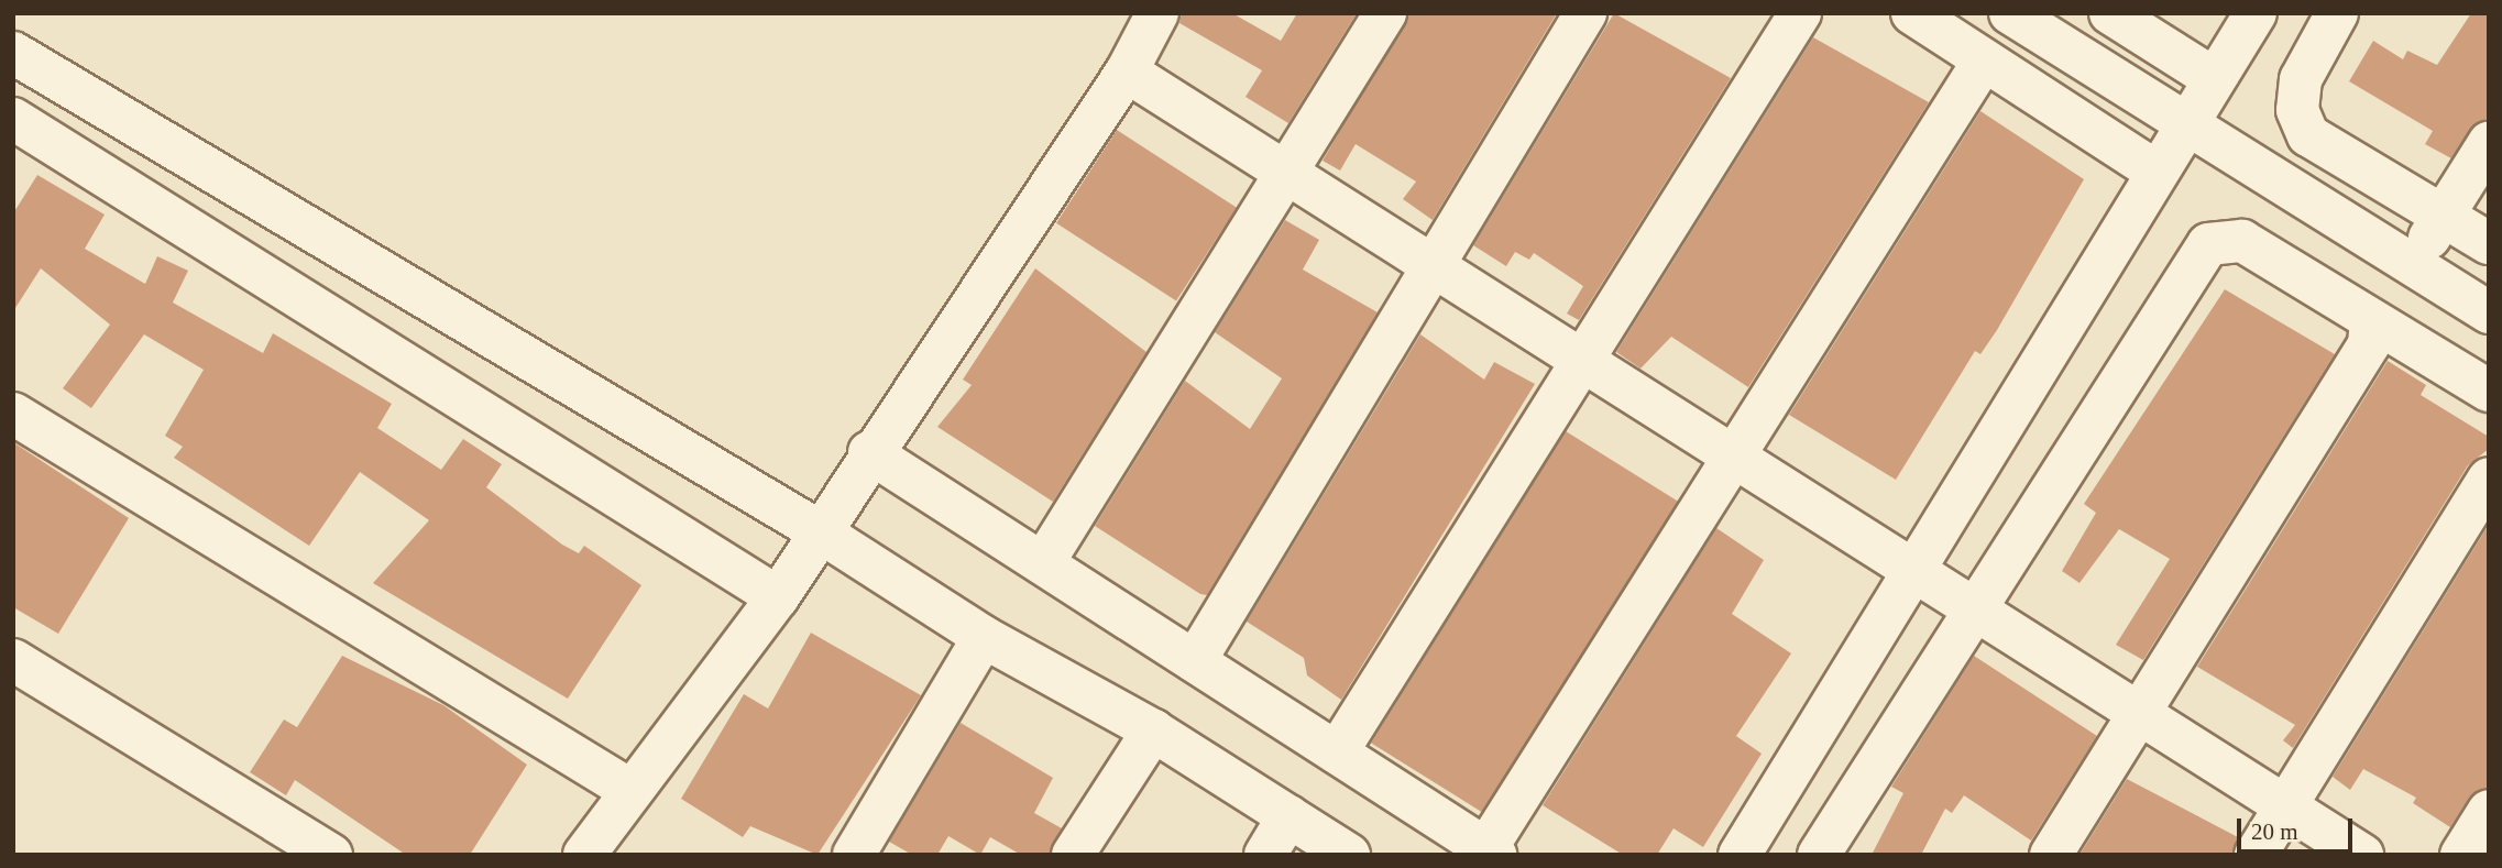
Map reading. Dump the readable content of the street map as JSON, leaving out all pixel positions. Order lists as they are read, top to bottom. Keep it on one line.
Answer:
{"scale_bar":"20 m"}
